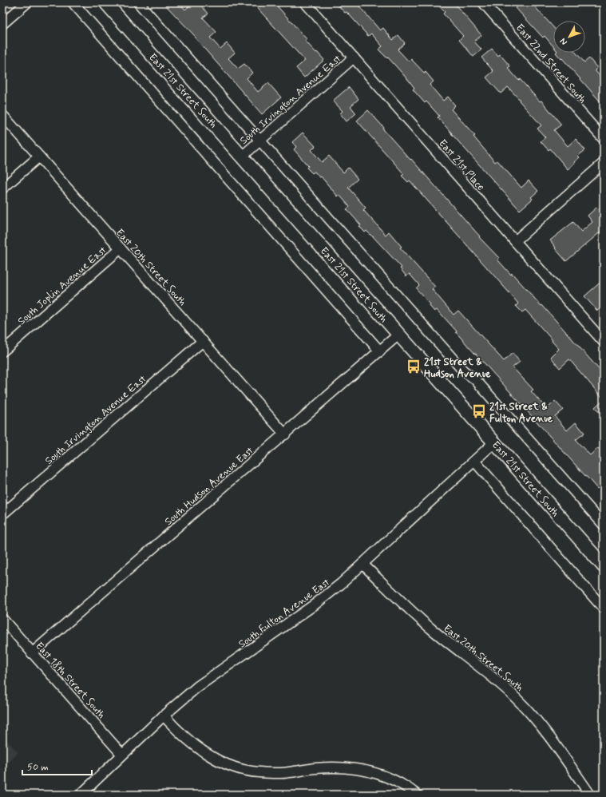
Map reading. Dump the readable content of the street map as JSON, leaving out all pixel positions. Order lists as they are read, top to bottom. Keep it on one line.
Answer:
{"streets":{"main road":["East 21st Street South"],"street":["East 22nd Street South","South Irvington Avenue East","East 21st Place","East 20th Street South","South Joplin Avenue East","South Hudson Avenue East","South Fulton Avenue East","East 18th Street South"]},"crossings":[["East 21st Street South","South Irvington Avenue East"],["East 21st Street South","South Hudson Avenue East"],["East 21st Street South","South Fulton Avenue East"],["South Irvington Avenue East","East 21st Place"],["South Irvington Avenue East","East 20th Street South"],["East 20th Street South","South Joplin Avenue East"],["East 20th Street South","South Hudson Avenue East"],["East 20th Street South","South Fulton Avenue East"],["South Hudson Avenue East","East 18th Street South"],["South Fulton Avenue East","East 18th Street South"]],"places":{"bus stop":["21st Street & Hudson Avenue","21st Street & Fulton Avenue"]},"scale_bar":"50 m","north":"bottom left"}
